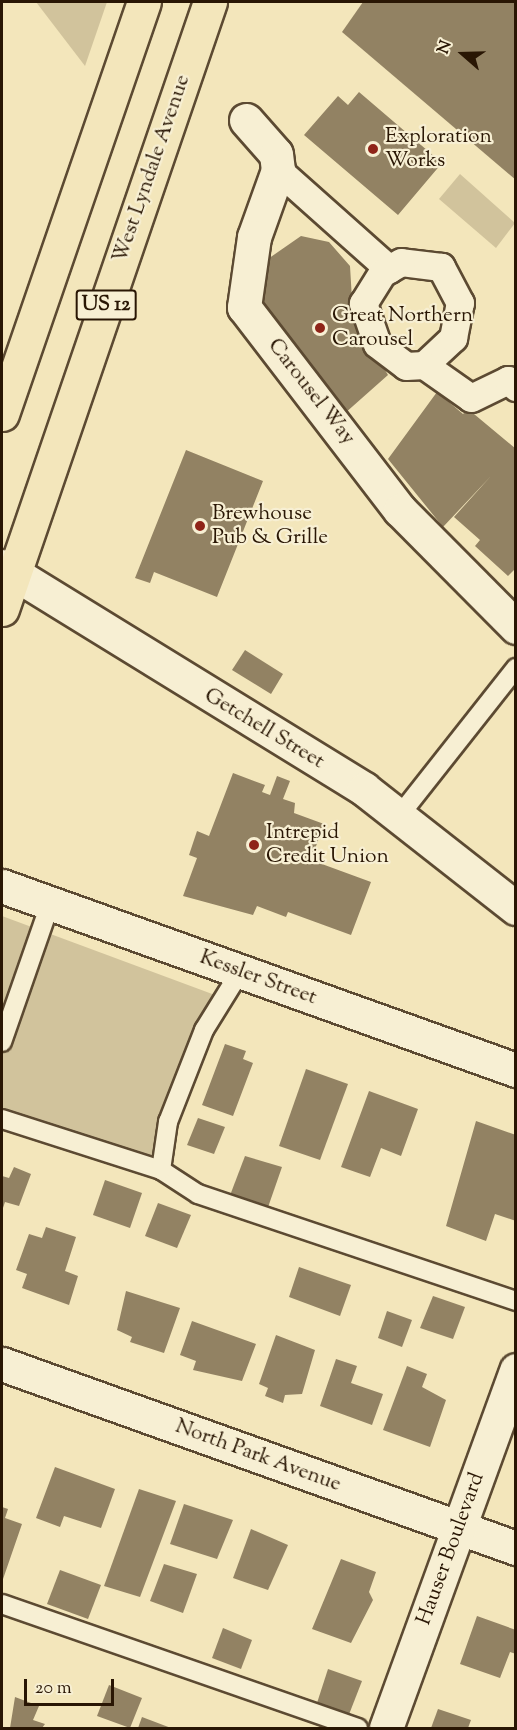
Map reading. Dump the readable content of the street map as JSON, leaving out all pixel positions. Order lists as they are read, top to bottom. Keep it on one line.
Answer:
{"streets":{"highway":["West Lyndale Avenue","US 12"],"street":["Carousel Way","Getchell Street","Kessler Street","North Park Avenue","Hauser Boulevard"]},"crossings":[["West Lyndale Avenue","Getchell Street"],["North Park Avenue","Hauser Boulevard"]],"places":["Exploration Works","Great Northern Carousel","Brewhouse Pub & Grille","Intrepid Credit Union"],"scale_bar":"20 m","north":"left"}
